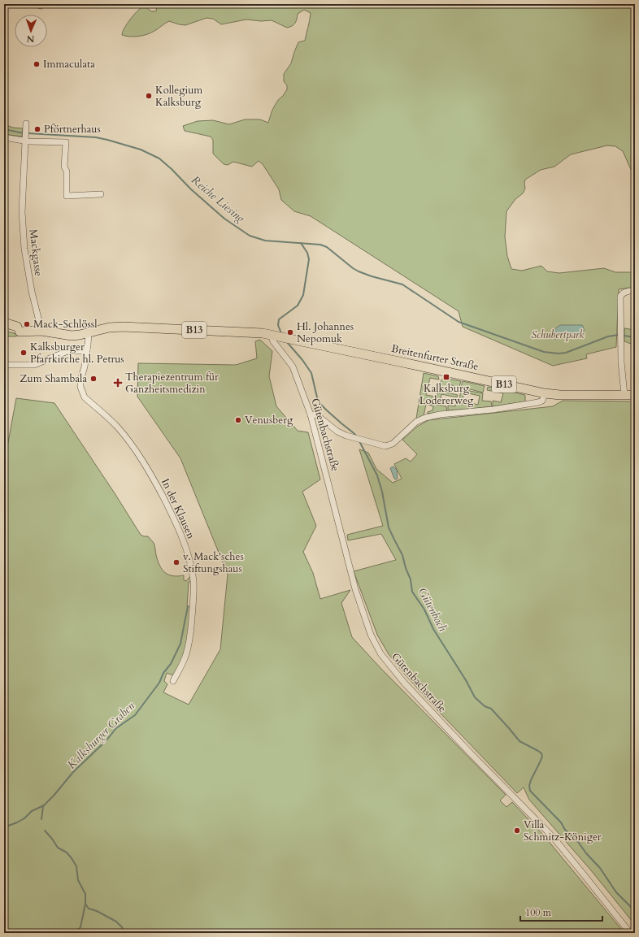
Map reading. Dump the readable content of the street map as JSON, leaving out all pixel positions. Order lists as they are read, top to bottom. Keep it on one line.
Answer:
{"streets":{"main road":["B13","Breitenfurter Straße"],"street":["Mackgasse","Gütenbachstraße","In der Klausen"]},"crossings":[["Mackgasse","B13"],["B13","Breitenfurter Straße"],["B13","Gütenbachstraße"],["B13","In der Klausen"],["Breitenfurter Straße","Gütenbachstraße"]],"water":["Reiche Liesing","Gütenbach","Kalksburger Graben"],"parks":["Schubertpark"],"places":{"other":["Immaculata","Kollegium Kalksburg","Pförtnerhaus","Mack-Schlössl","Hl. Johannes Nepomuk","Kalksburger Pfarrkirche hl. Petrus","Zum Shambala","Venusberg","v. Mack'sches Stiftungshaus","Villa Schmitz-Königer"],"transit":["Kalksburg Lodererweg"],"health":["Therapiezentrum für Ganzheitsmedizin"]},"scale_bar":"100 m","north":"bottom"}
